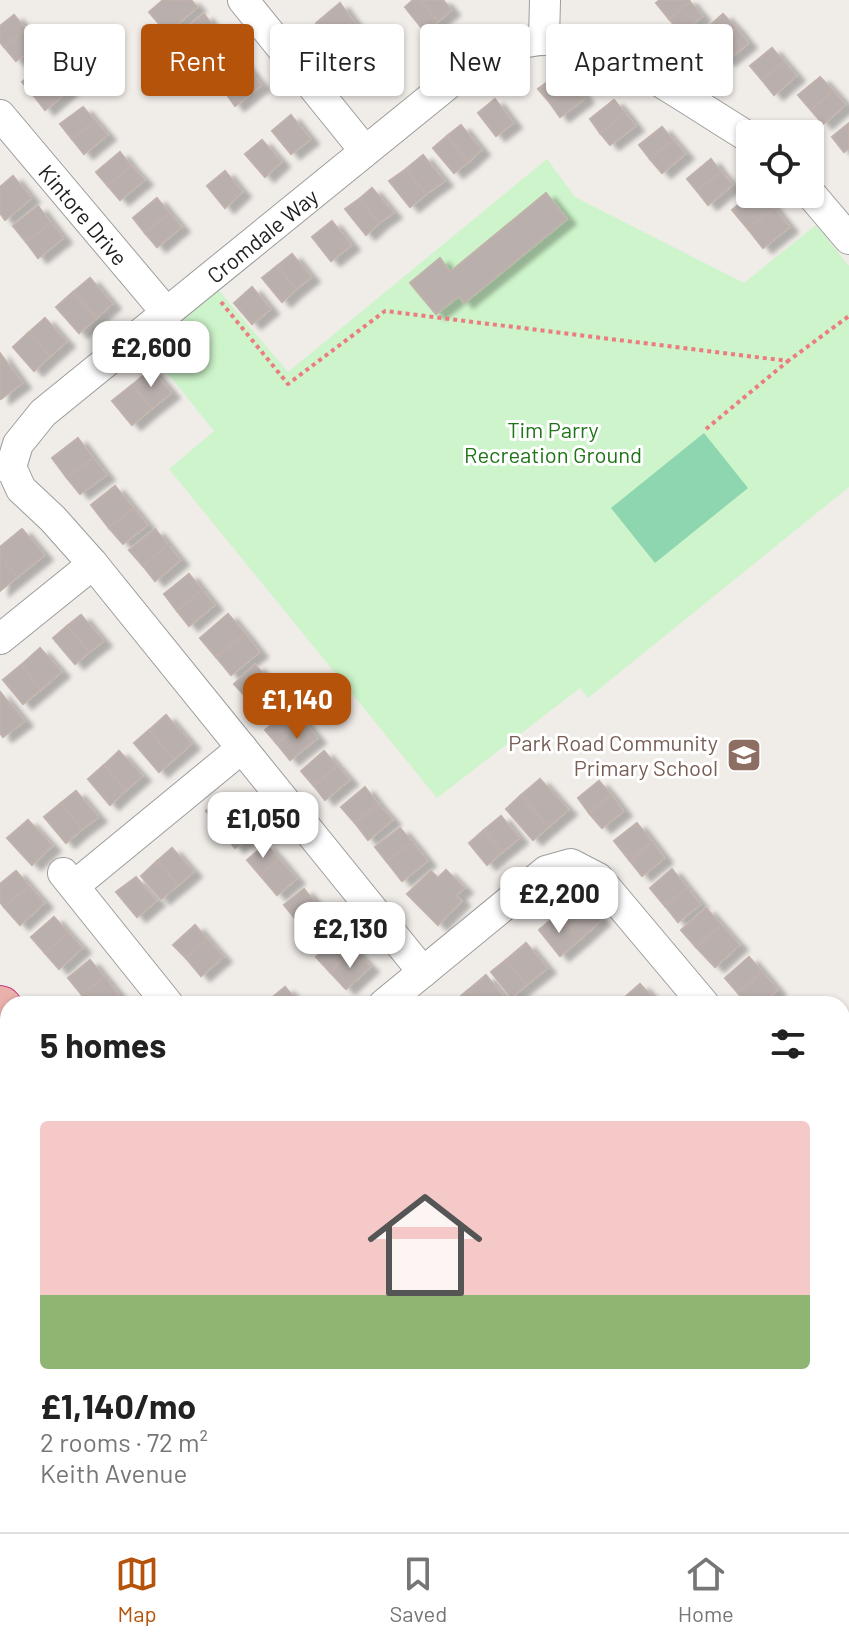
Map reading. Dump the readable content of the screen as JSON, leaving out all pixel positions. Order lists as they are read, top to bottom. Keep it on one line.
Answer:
{"streets":{"street":["Kintore Drive","Cromdale Way"]},"crossings":[["Kintore Drive","Cromdale Way"]],"parks":["Tim Parry Recreation Ground"],"places":{"school or university":["Park Road Community Primary School"]},"page":{"chip":["Buy","Rent","Filters","New","Apartment"],"price":["£2,600","£1,140","£1,050","£2,200","£2,130"],"heading":"5 homes","list":[{"name":"£1,140/mo","note":"2 rooms · 72 m² · Keith Avenue"}],"tabs":["Map","Saved","Home"]}}
